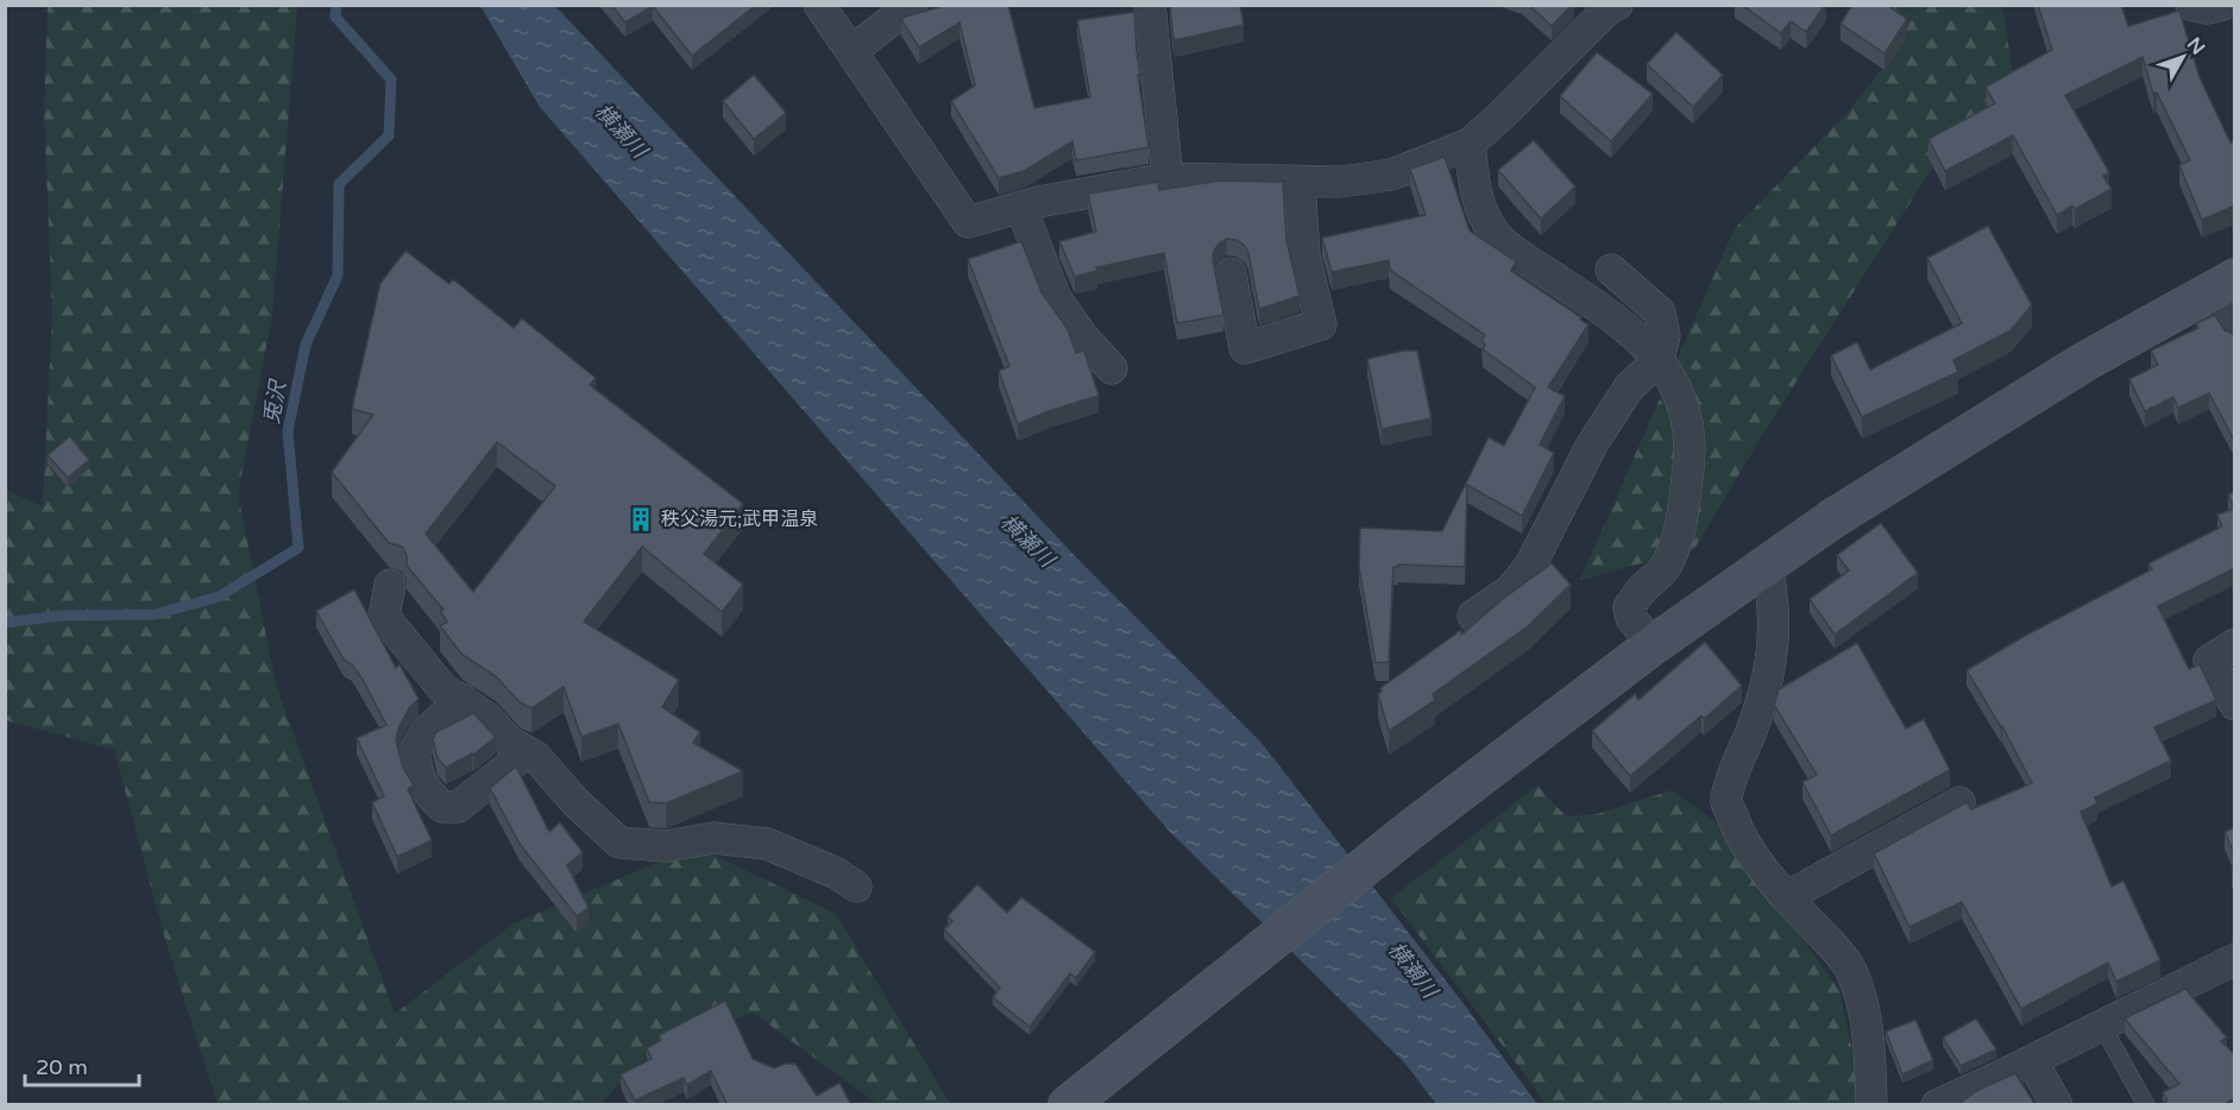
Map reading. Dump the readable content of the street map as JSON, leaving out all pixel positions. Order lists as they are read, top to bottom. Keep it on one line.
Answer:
{"water":["横瀬川","兎沢"],"places":{"building":["秩父湯元;武甲温泉"]},"scale_bar":"20 m","north":"top right"}
